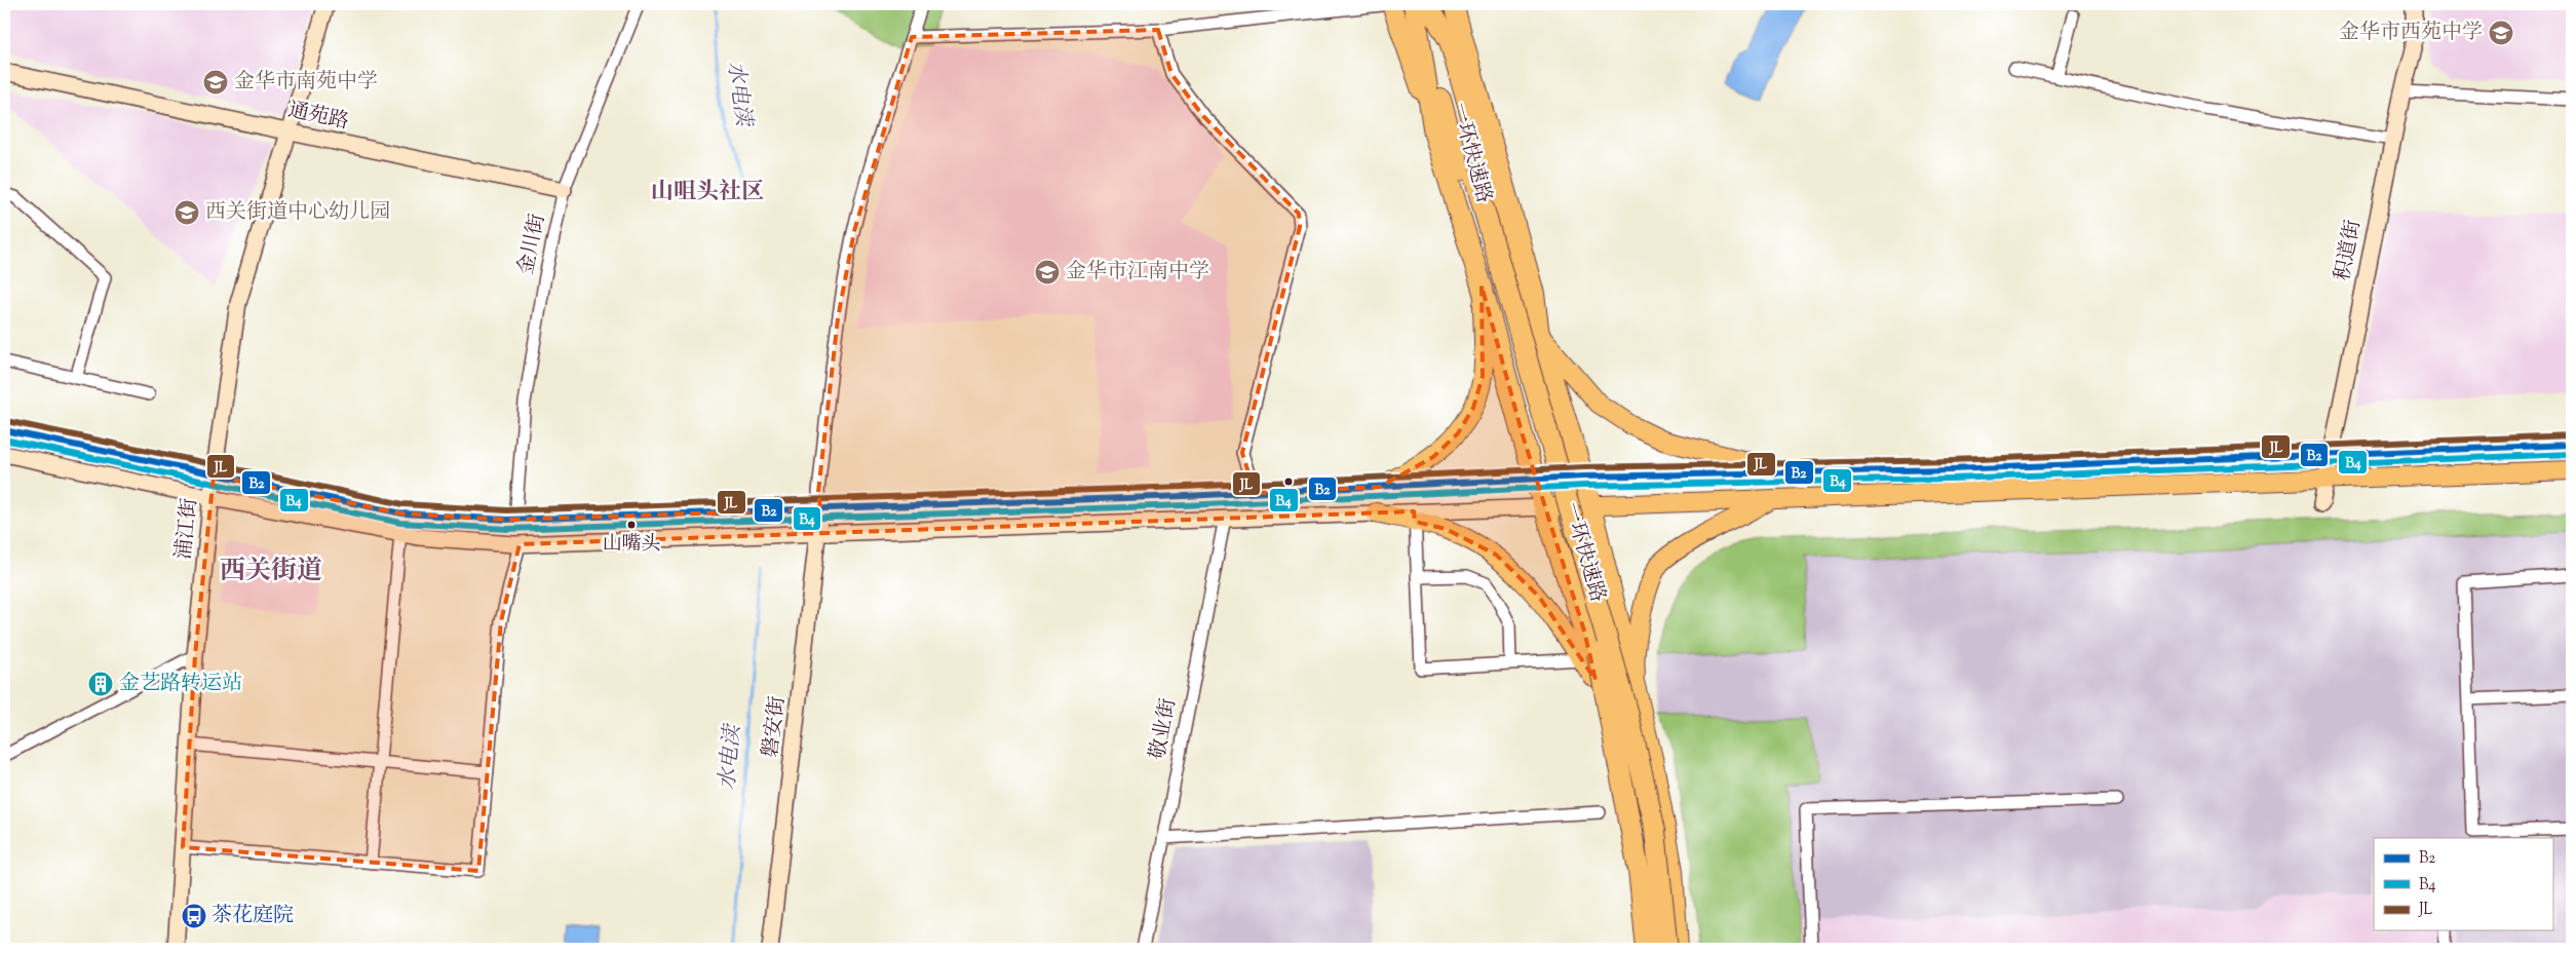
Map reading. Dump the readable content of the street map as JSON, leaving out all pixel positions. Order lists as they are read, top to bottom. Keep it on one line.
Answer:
{"streets":{"highway":["一环快速路"],"main road":["通苑路","积道街","浦江街","磐安街"],"street":["金川街","敬业街"]},"crossings":[["通苑路","金川街"],["通苑路","浦江街"]],"districts":["山咀头社区","西关街道"],"water":["水电渎"],"places":{"school or university":["金华市西苑中学","金华市南苑中学","西关街道中心幼儿园","金华市江南中学"],"other":["山嘴头"],"building":["金艺路转运站"],"bus stop":["茶花庭院"]},"lines":["transit line JL","transit line B2","transit line B4"],"legend":["B2","B4","JL"]}
